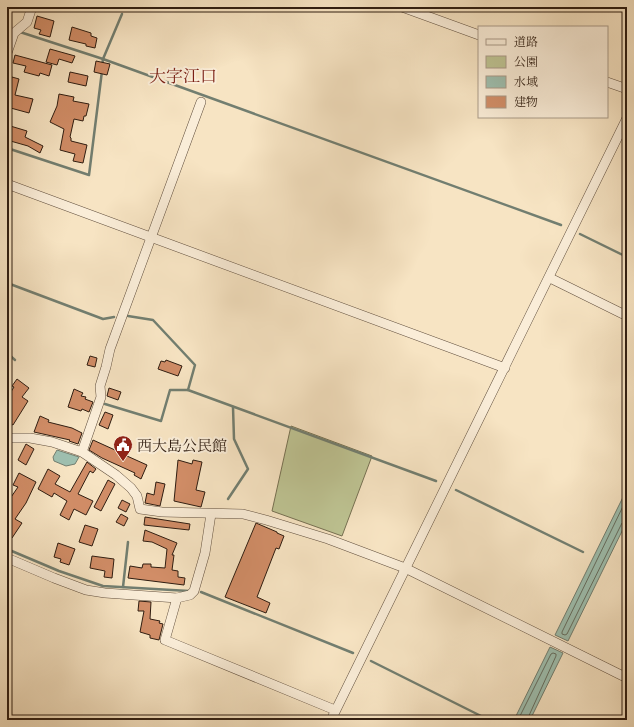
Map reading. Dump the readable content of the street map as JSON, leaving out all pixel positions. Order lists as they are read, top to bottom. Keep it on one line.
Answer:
{"districts":["大字江口"],"places":{"public building":["西大島公民館"]},"legend":["道路","公園","水域","建物"]}
